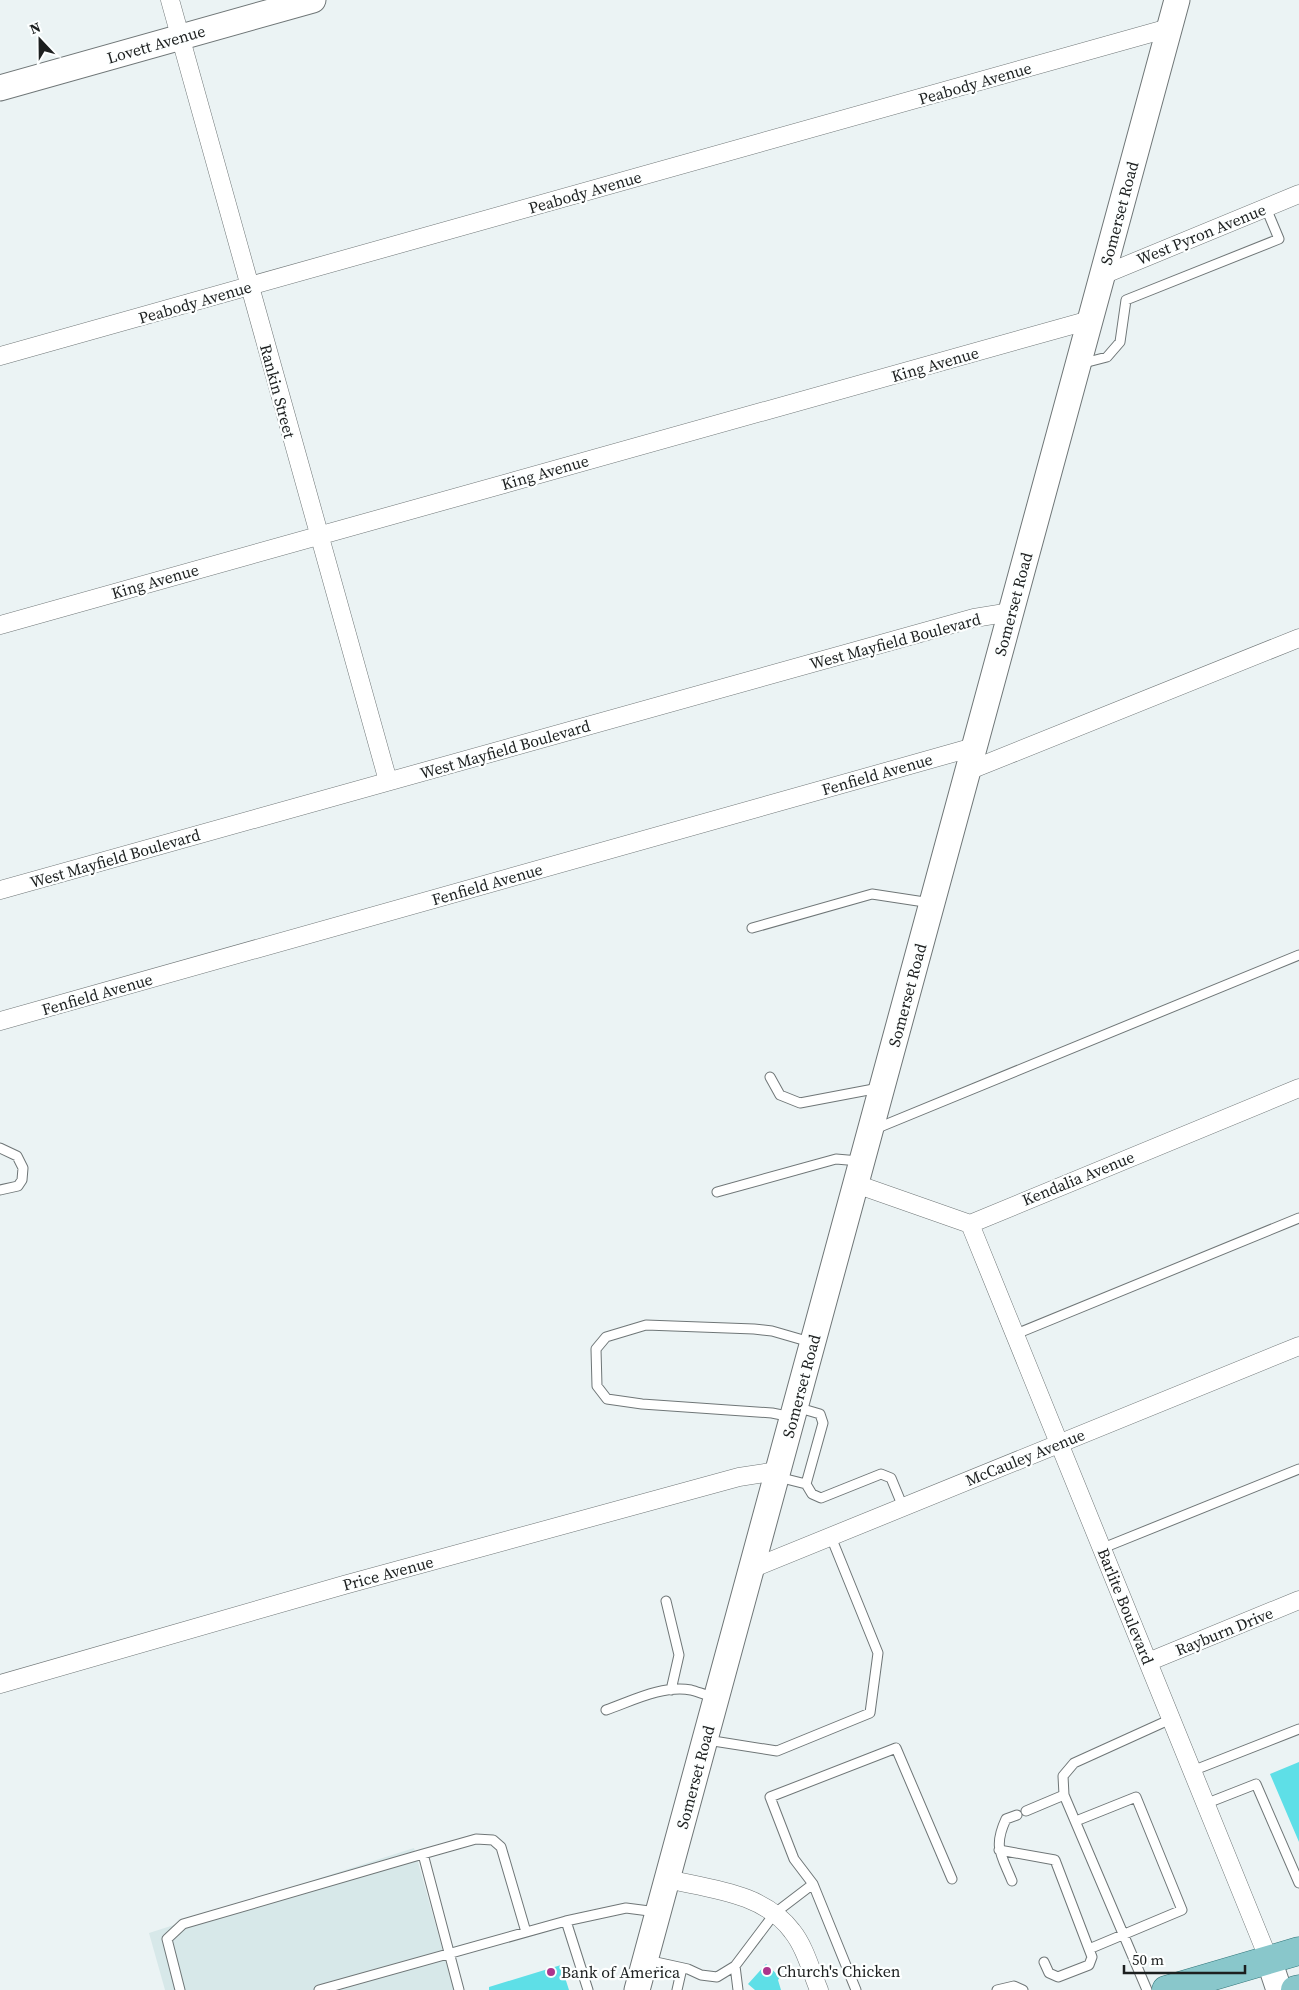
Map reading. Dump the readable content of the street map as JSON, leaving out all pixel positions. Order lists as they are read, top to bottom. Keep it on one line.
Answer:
{"streets":{"main road":["Lovett Avenue","Somerset Road","Barlite Boulevard"],"street":["Peabody Avenue","West Pyron Avenue","King Avenue","Rankin Street","West Mayfield Boulevard","Fenfield Avenue","Kendalia Avenue","McCauley Avenue","Price Avenue","Rayburn Drive"]},"crossings":[["Lovett Avenue","Rankin Street"],["Peabody Avenue","Somerset Road"],["Peabody Avenue","Rankin Street"],["Somerset Road","West Pyron Avenue"],["Somerset Road","King Avenue"],["Somerset Road","West Mayfield Boulevard"],["Somerset Road","Fenfield Avenue"],["Somerset Road","McCauley Avenue"],["Somerset Road","Price Avenue"],["King Avenue","Rankin Street"],["Rankin Street","West Mayfield Boulevard"],["Kendalia Avenue","Barlite Boulevard"],["McCauley Avenue","Barlite Boulevard"],["Barlite Boulevard","Rayburn Drive"]],"places":["Church's Chicken","Bank of America"],"scale_bar":"50 m","north":"top"}
